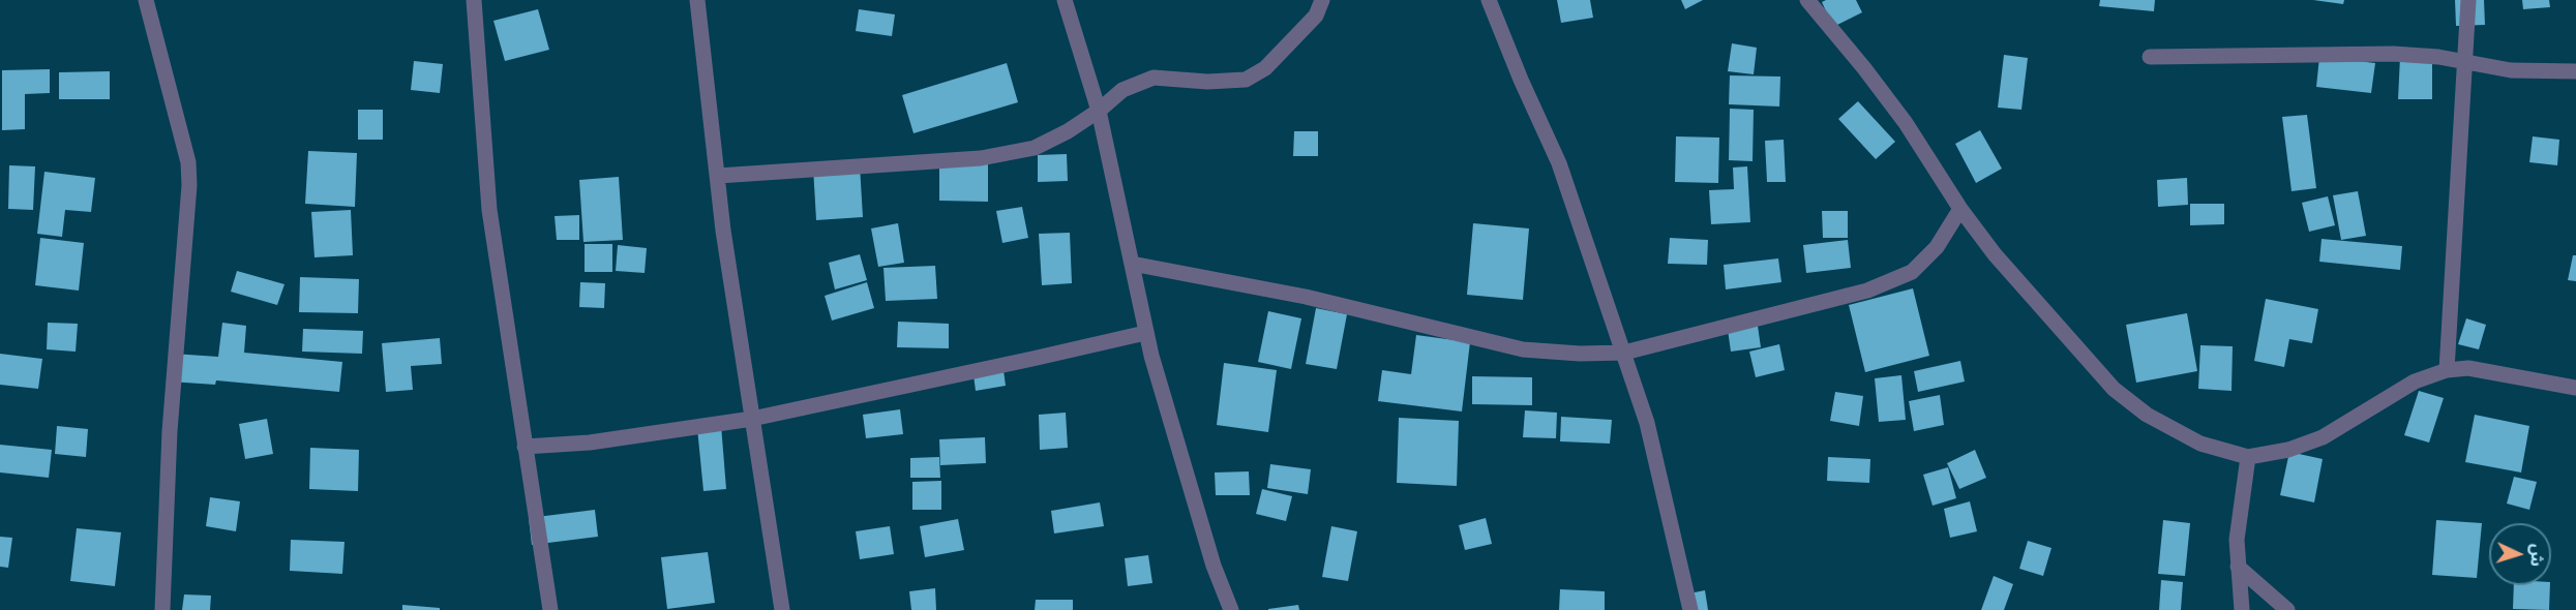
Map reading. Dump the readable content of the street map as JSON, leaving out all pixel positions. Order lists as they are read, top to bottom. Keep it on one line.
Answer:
{"north":"right"}
